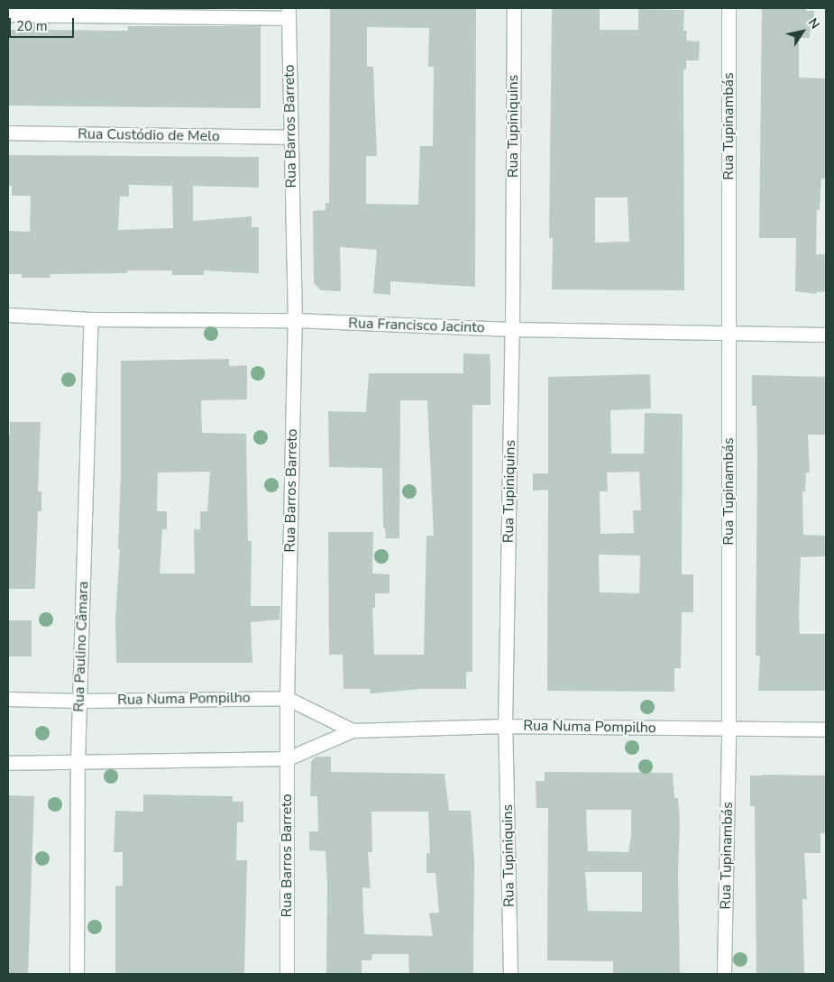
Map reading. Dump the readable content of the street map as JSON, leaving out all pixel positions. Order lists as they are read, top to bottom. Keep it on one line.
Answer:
{"streets":{"street":["Rua Barros Barreto","Rua Tupiniquins","Rua Tupinambás","Rua Custódio de Melo","Rua Francisco Jacinto","Rua Paulino Câmara","Rua Numa Pompilho"]},"crossings":[["Rua Barros Barreto","Rua Custódio de Melo"],["Rua Barros Barreto","Rua Francisco Jacinto"],["Rua Barros Barreto","Rua Numa Pompilho"],["Rua Tupiniquins","Rua Francisco Jacinto"],["Rua Tupiniquins","Rua Numa Pompilho"],["Rua Tupinambás","Rua Francisco Jacinto"],["Rua Tupinambás","Rua Numa Pompilho"],["Rua Francisco Jacinto","Rua Paulino Câmara"],["Rua Paulino Câmara","Rua Numa Pompilho"]],"scale_bar":"20 m","north":"top right"}
